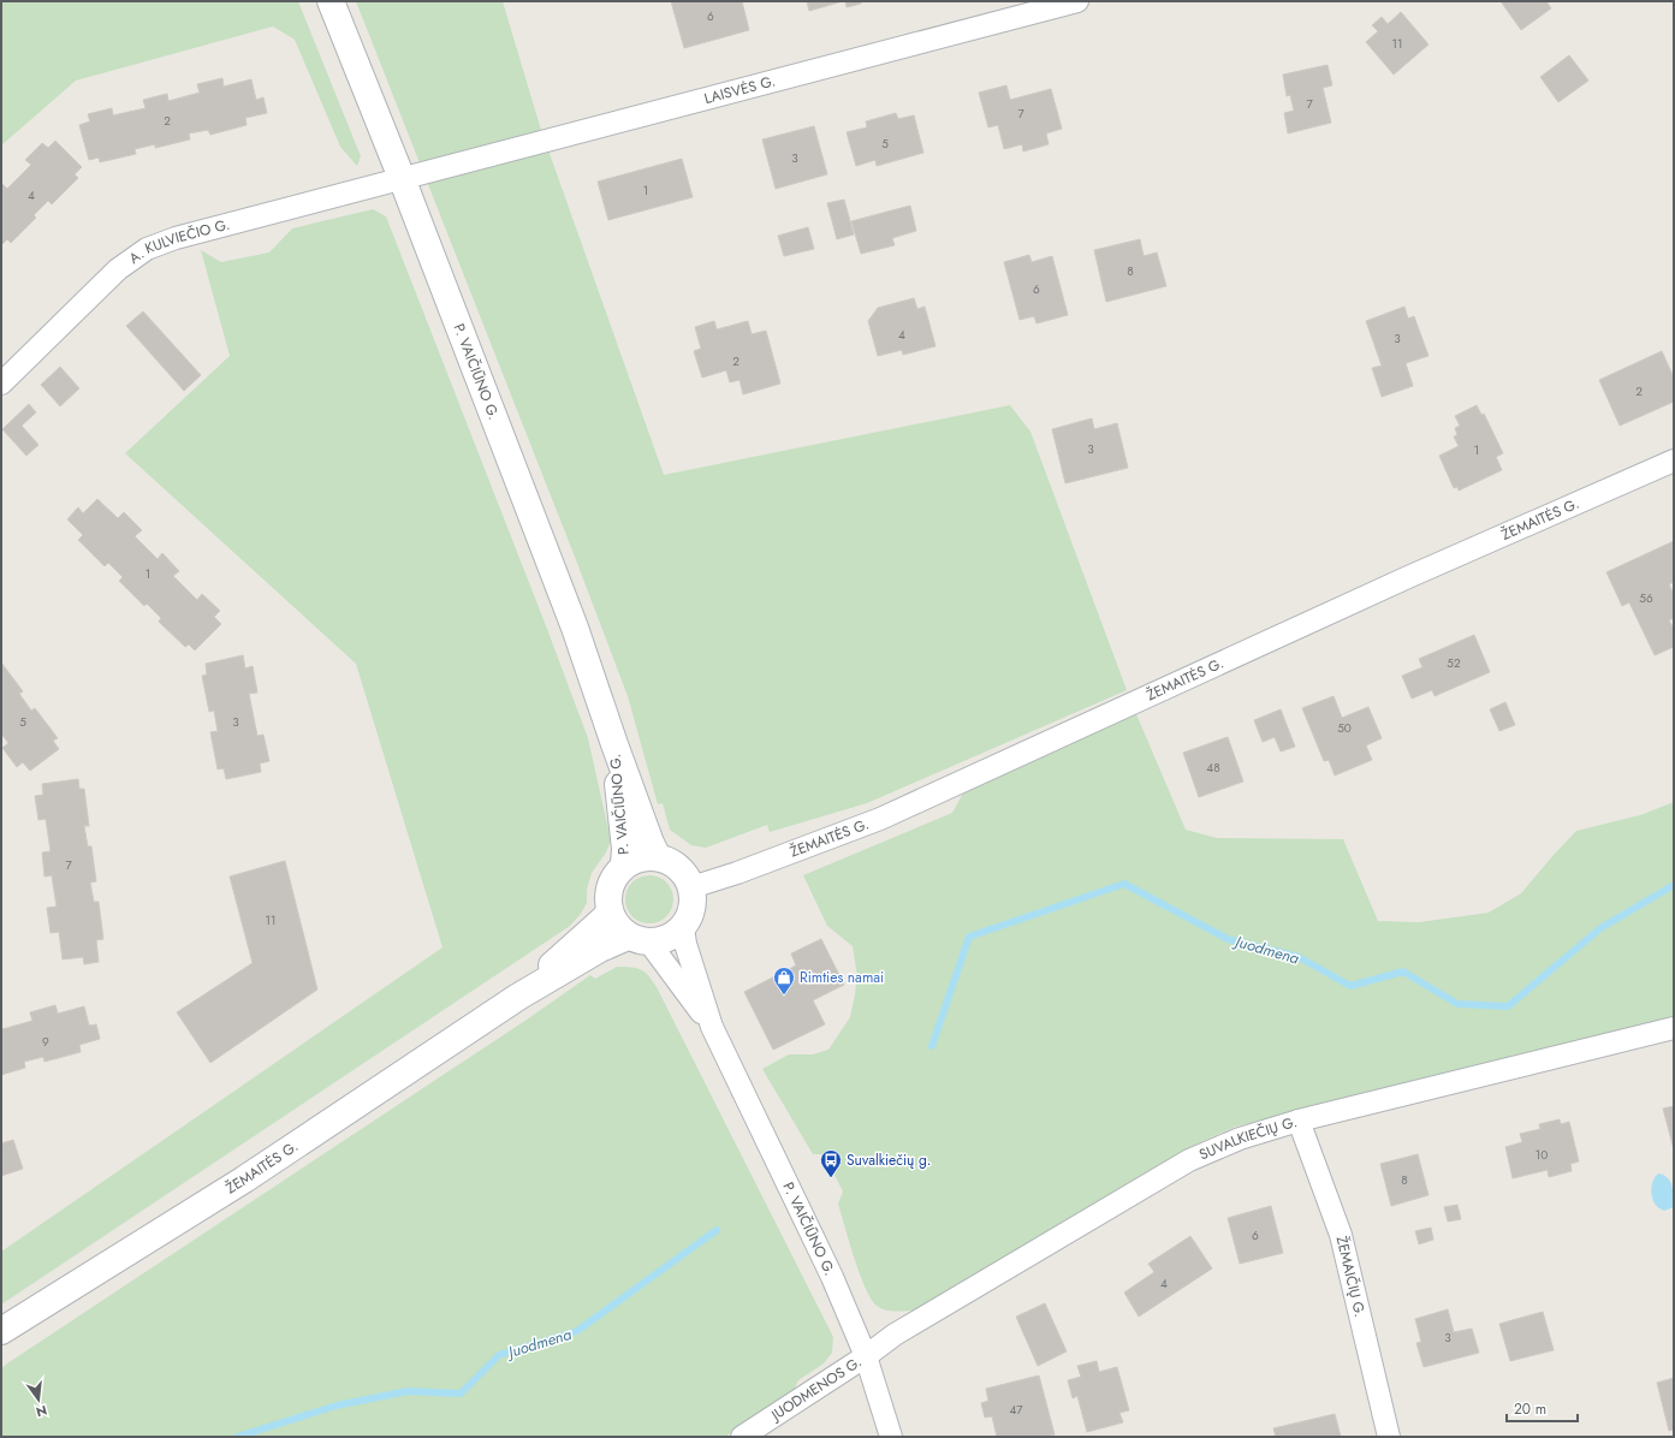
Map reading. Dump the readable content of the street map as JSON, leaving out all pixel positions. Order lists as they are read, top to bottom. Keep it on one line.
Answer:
{"streets":{"main road":["P. VAIČIŪNO G.","ŽEMAITĖS G."],"street":["LAISVĖS G.","A. KULVIEČIO G.","SUVALKIEČIŲ G.","ŽEMAIČIŲ G.","JUODMENOS G."]},"crossings":[["LAISVĖS G.","A. KULVIEČIO G."],["LAISVĖS G.","P. VAIČIŪNO G."],["A. KULVIEČIO G.","P. VAIČIŪNO G."],["P. VAIČIŪNO G.","ŽEMAITĖS G."],["P. VAIČIŪNO G.","SUVALKIEČIŲ G."],["P. VAIČIŪNO G.","JUODMENOS G."],["SUVALKIEČIŲ G.","ŽEMAIČIŲ G."],["SUVALKIEČIŲ G.","JUODMENOS G."]],"water":["Juodmena"],"places":{"shop":["Rimties namai"],"bus stop":["Suvalkiečių g."]},"house_numbers":["6","11","7","7","2","5","3","1","4","8","6","4","3","2","2","3","1","1","56","52","5","3","50","48","7","11","9","10","8","6","4","3","47"],"scale_bar":"20 m","north":"bottom"}
